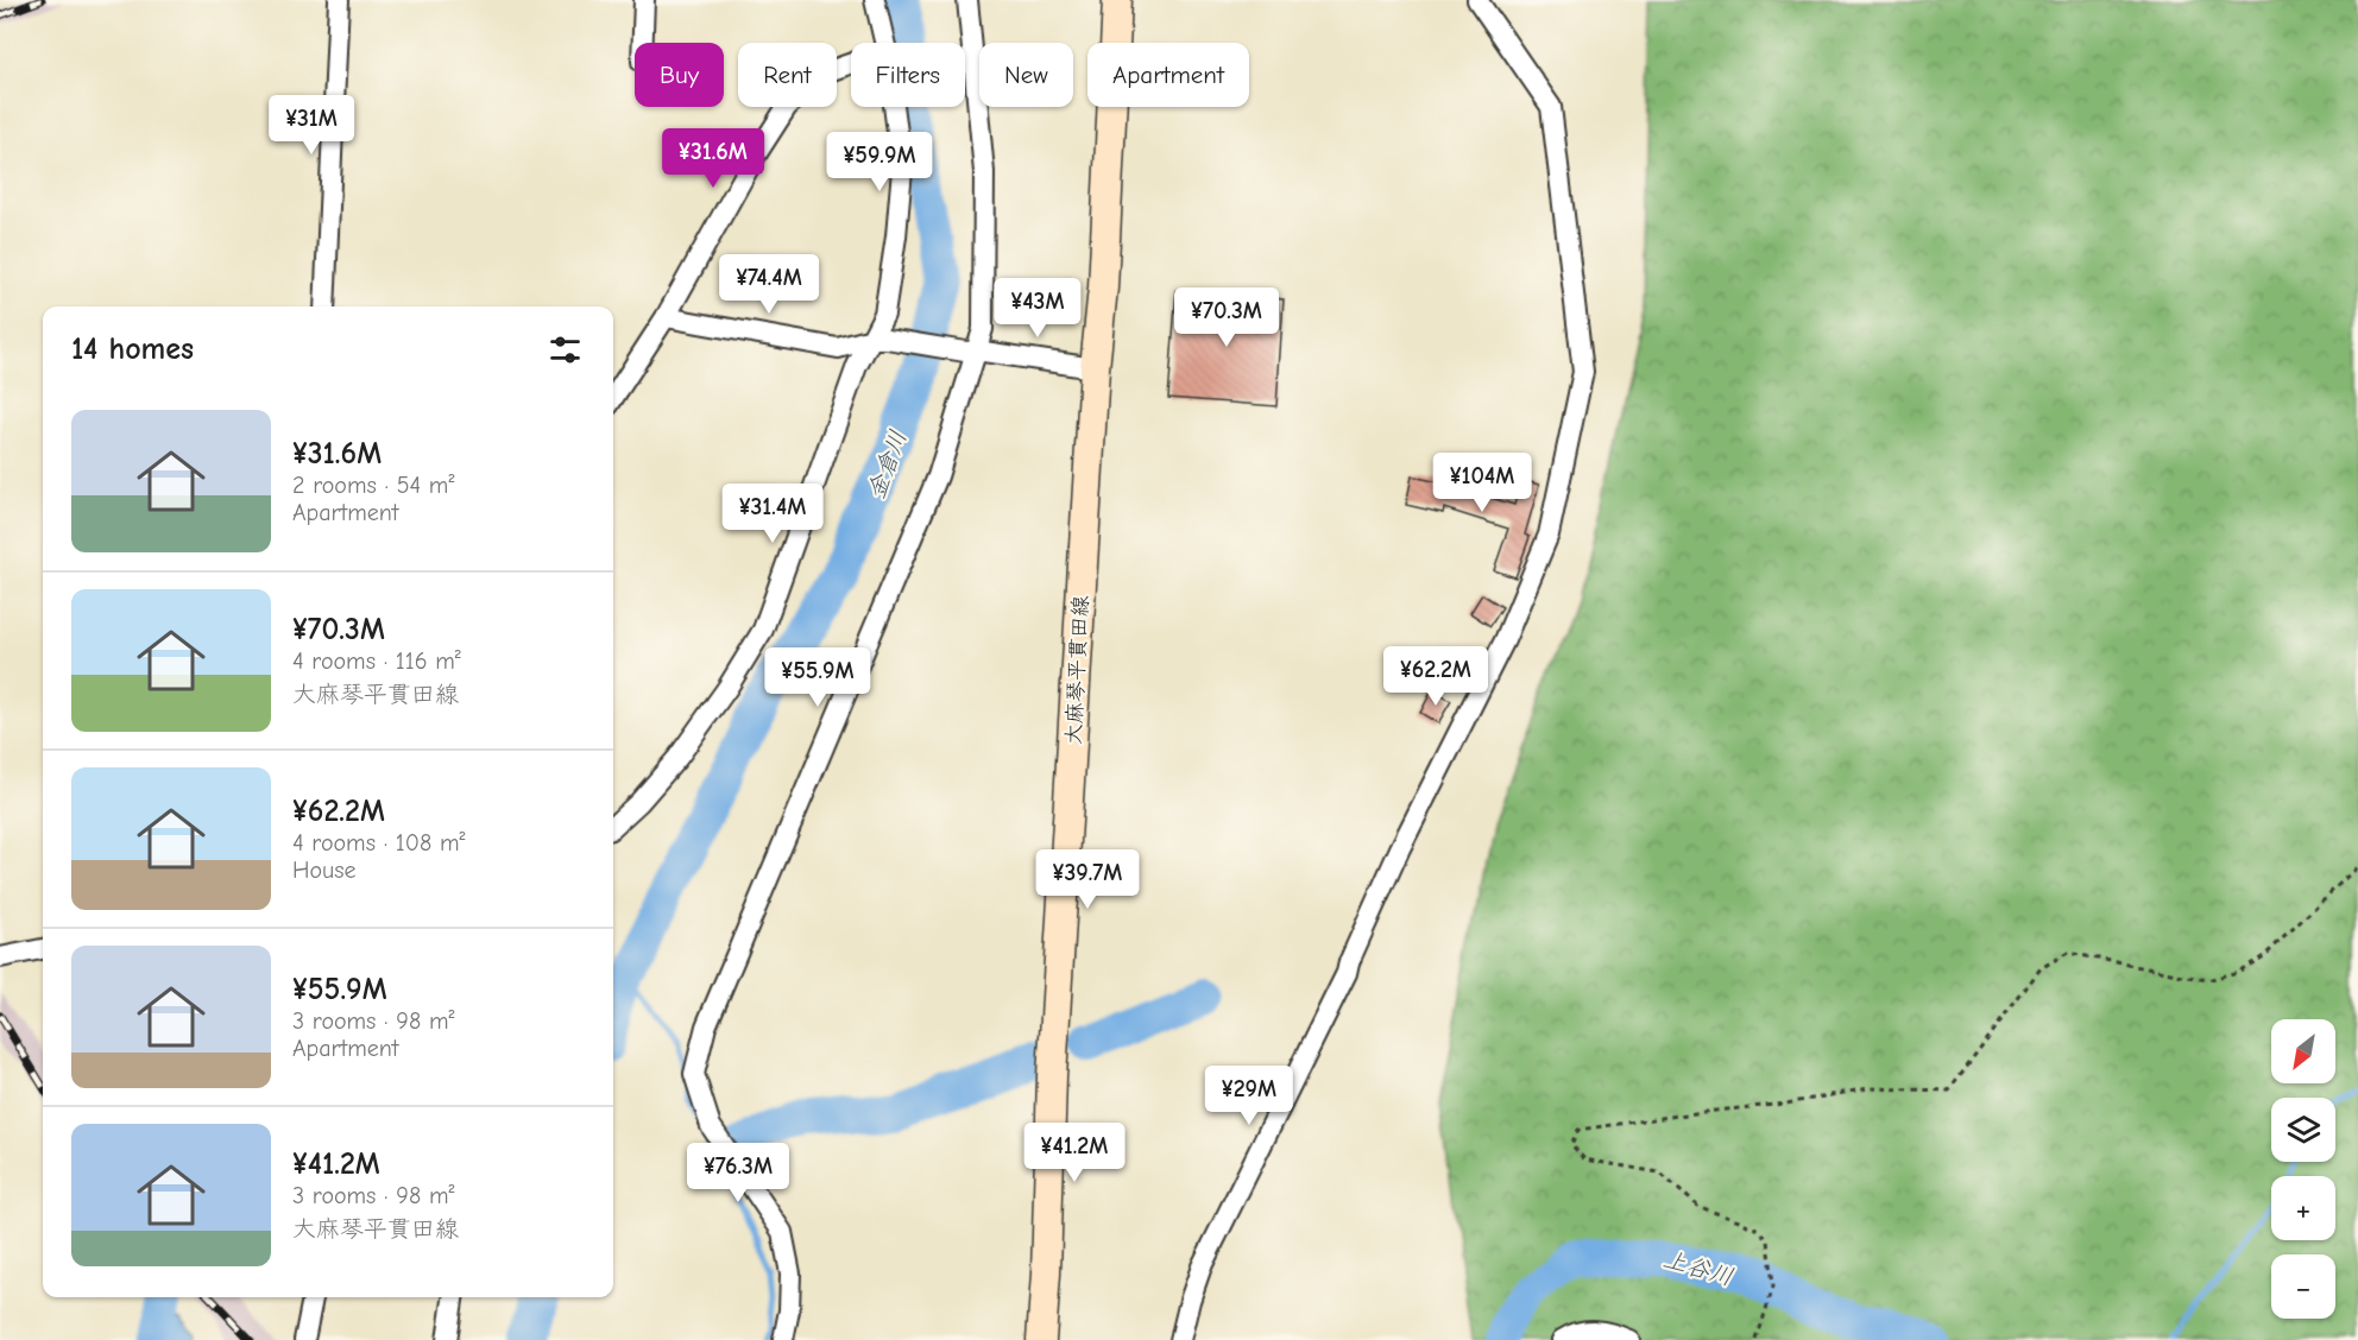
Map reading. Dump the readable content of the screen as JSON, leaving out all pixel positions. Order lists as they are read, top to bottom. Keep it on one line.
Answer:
{"streets":{"main road":["大麻琴平貫田線"]},"water":["金倉川","上谷川"],"north":"bottom left","page":{"chip":["Buy","Rent","Filters","New","Apartment"],"price":["¥31M","¥31.6M","¥59.9M","¥74.4M","¥43M","¥70.3M","¥104M","¥31.4M","¥62.2M","¥55.9M","¥39.7M","¥29M","¥41.2M","¥76.3M"],"heading":"14 homes","list":[{"name":"¥31.6M","note":"2 rooms · 54 m² · Apartment"},{"name":"¥70.3M","note":"4 rooms · 116 m² · 大麻琴平貫田線"},{"name":"¥62.2M","note":"4 rooms · 108 m² · House"},{"name":"¥55.9M","note":"3 rooms · 98 m² · Apartment"},{"name":"¥41.2M","note":"3 rooms · 98 m² · 大麻琴平貫田線"}],"map_buttons":["+","−"]}}
